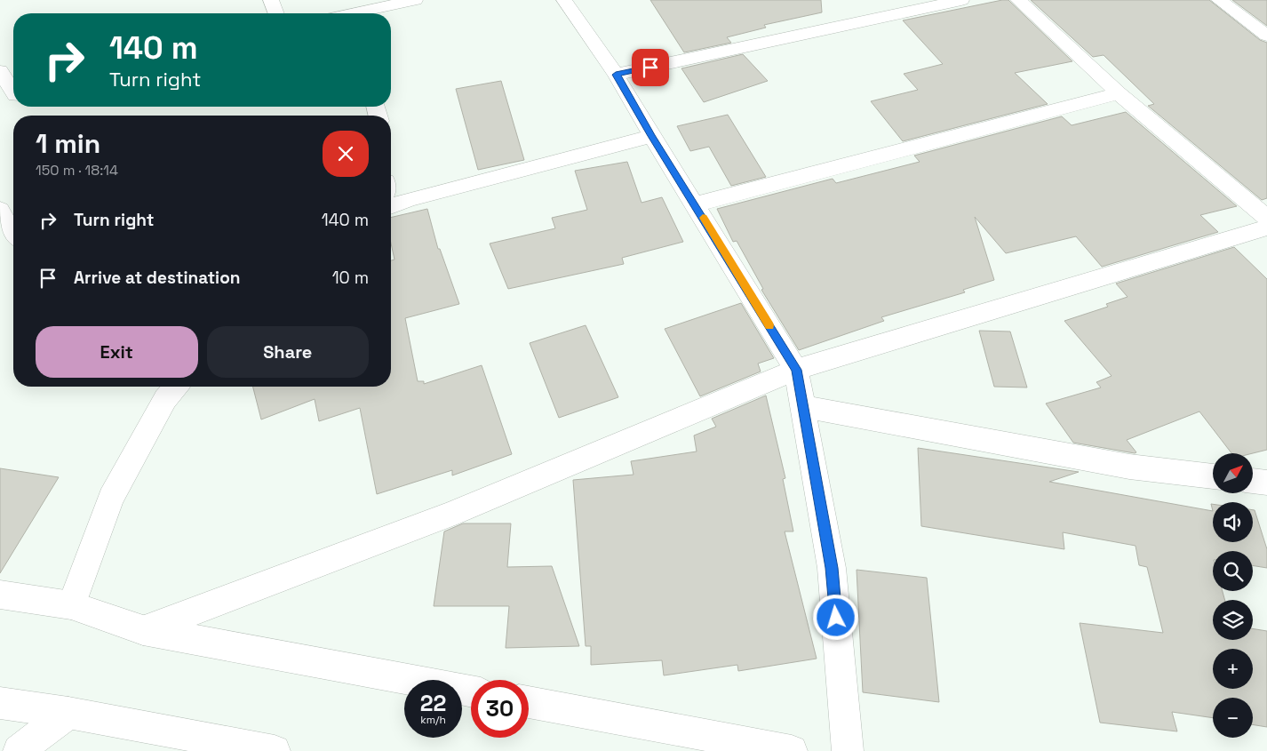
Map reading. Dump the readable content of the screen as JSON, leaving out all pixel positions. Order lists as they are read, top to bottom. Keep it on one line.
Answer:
{"north":"top right","page":{"turn":["140 m","Turn right"],"heading":["1 min","150 m · 18:14"],"list":[{"name":"Turn right","value":"140 m"},{"name":"Arrive at destination","value":"10 m"}],"buttons":["Exit","Share"],"map_buttons":["+","−"],"speed":"22 km/h","limit":"30"}}
